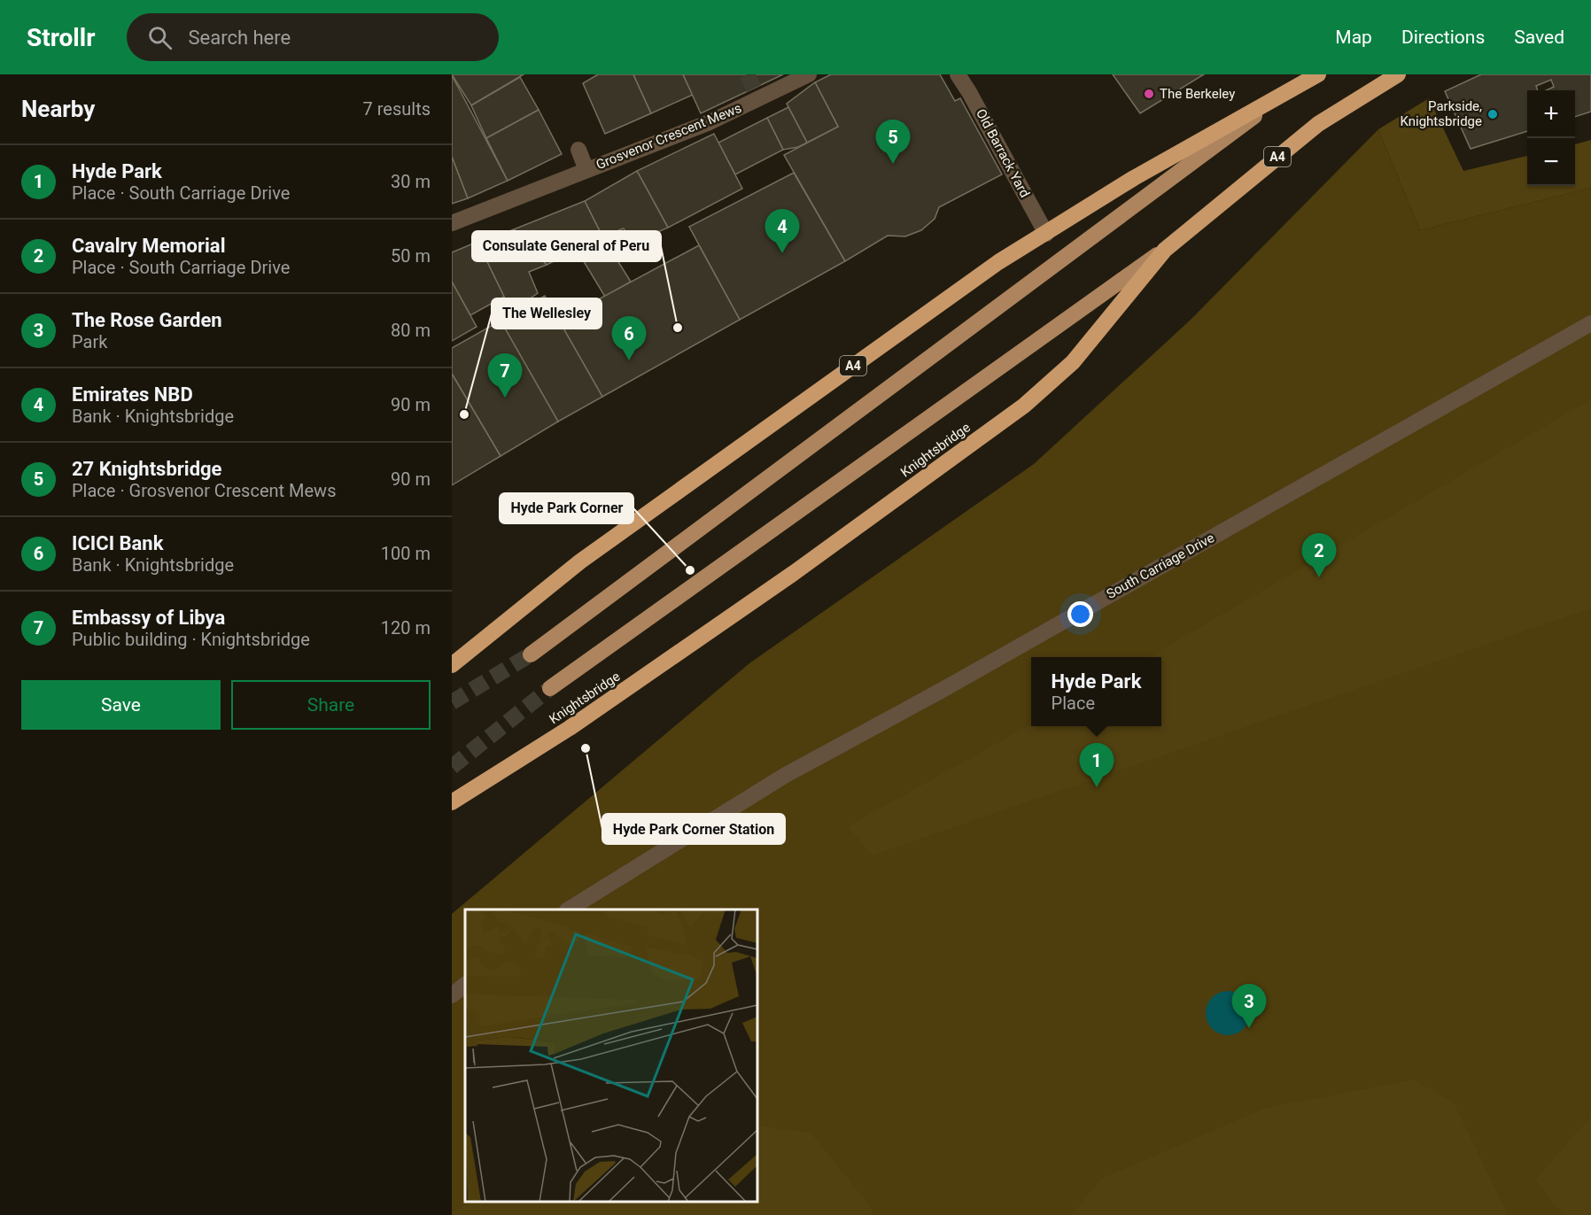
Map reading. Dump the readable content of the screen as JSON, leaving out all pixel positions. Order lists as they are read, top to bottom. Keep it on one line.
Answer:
{"streets":{"highway":["A4","Knightsbridge"],"street":["Grosvenor Crescent Mews","Old Barrack Yard","South Carriage Drive"]},"crossings":[["Old Barrack Yard","A4"],["A4","Knightsbridge"]],"places":["The Berkeley","Parkside, Knightsbridge","Consulate General of Peru","The Wellesley","Hyde Park Corner","Hyde Park Corner Station"],"page":{"header":"Strollr","search":"Search here","nav":["Map","Directions","Saved"],"heading":["Nearby","7 results"],"map_buttons":["+","−"],"pins":["5","4","6","7","2","1","3"],"list":[{"mark":"1","name":"Hyde Park","note":"Place · South Carriage Drive","value":"30 m"},{"mark":"2","name":"Cavalry Memorial","note":"Place · South Carriage Drive","value":"50 m"},{"mark":"3","name":"The Rose Garden","note":"Park","value":"80 m"},{"mark":"4","name":"Emirates NBD","note":"Bank · Knightsbridge","value":"90 m"},{"mark":"5","name":"27 Knightsbridge","note":"Place · Grosvenor Crescent Mews","value":"90 m"},{"mark":"6","name":"ICICI Bank","note":"Bank · Knightsbridge","value":"100 m"},{"mark":"7","name":"Embassy of Libya","note":"Public building · Knightsbridge","value":"120 m"}],"popup":["Hyde Park","Place"],"buttons":["Save","Share"]}}
